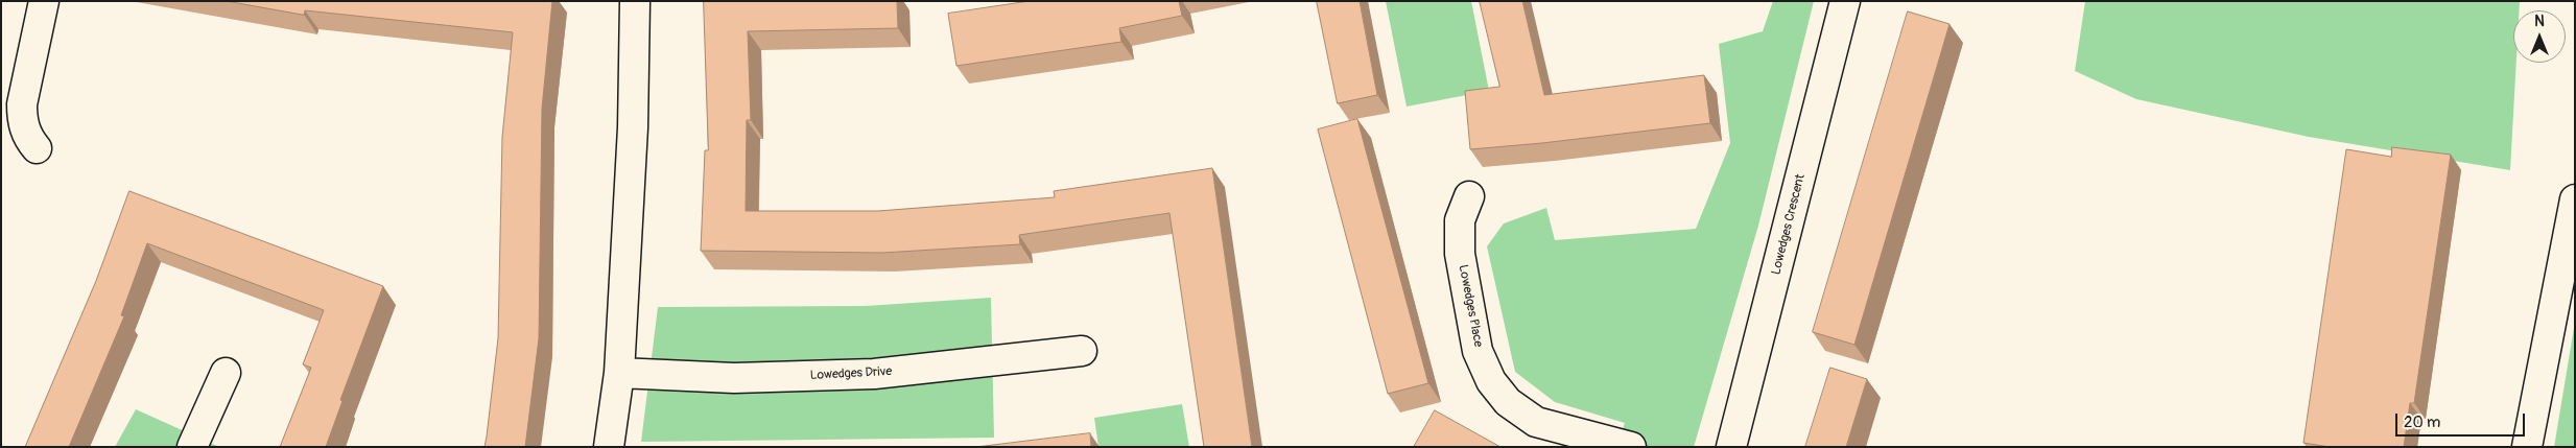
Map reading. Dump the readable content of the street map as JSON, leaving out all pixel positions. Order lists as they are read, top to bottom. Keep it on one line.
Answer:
{"streets":{"main road":["Lowedges Crescent","Lowedges Place","Lowedges Drive"]},"scale_bar":"20 m","north":"top"}
